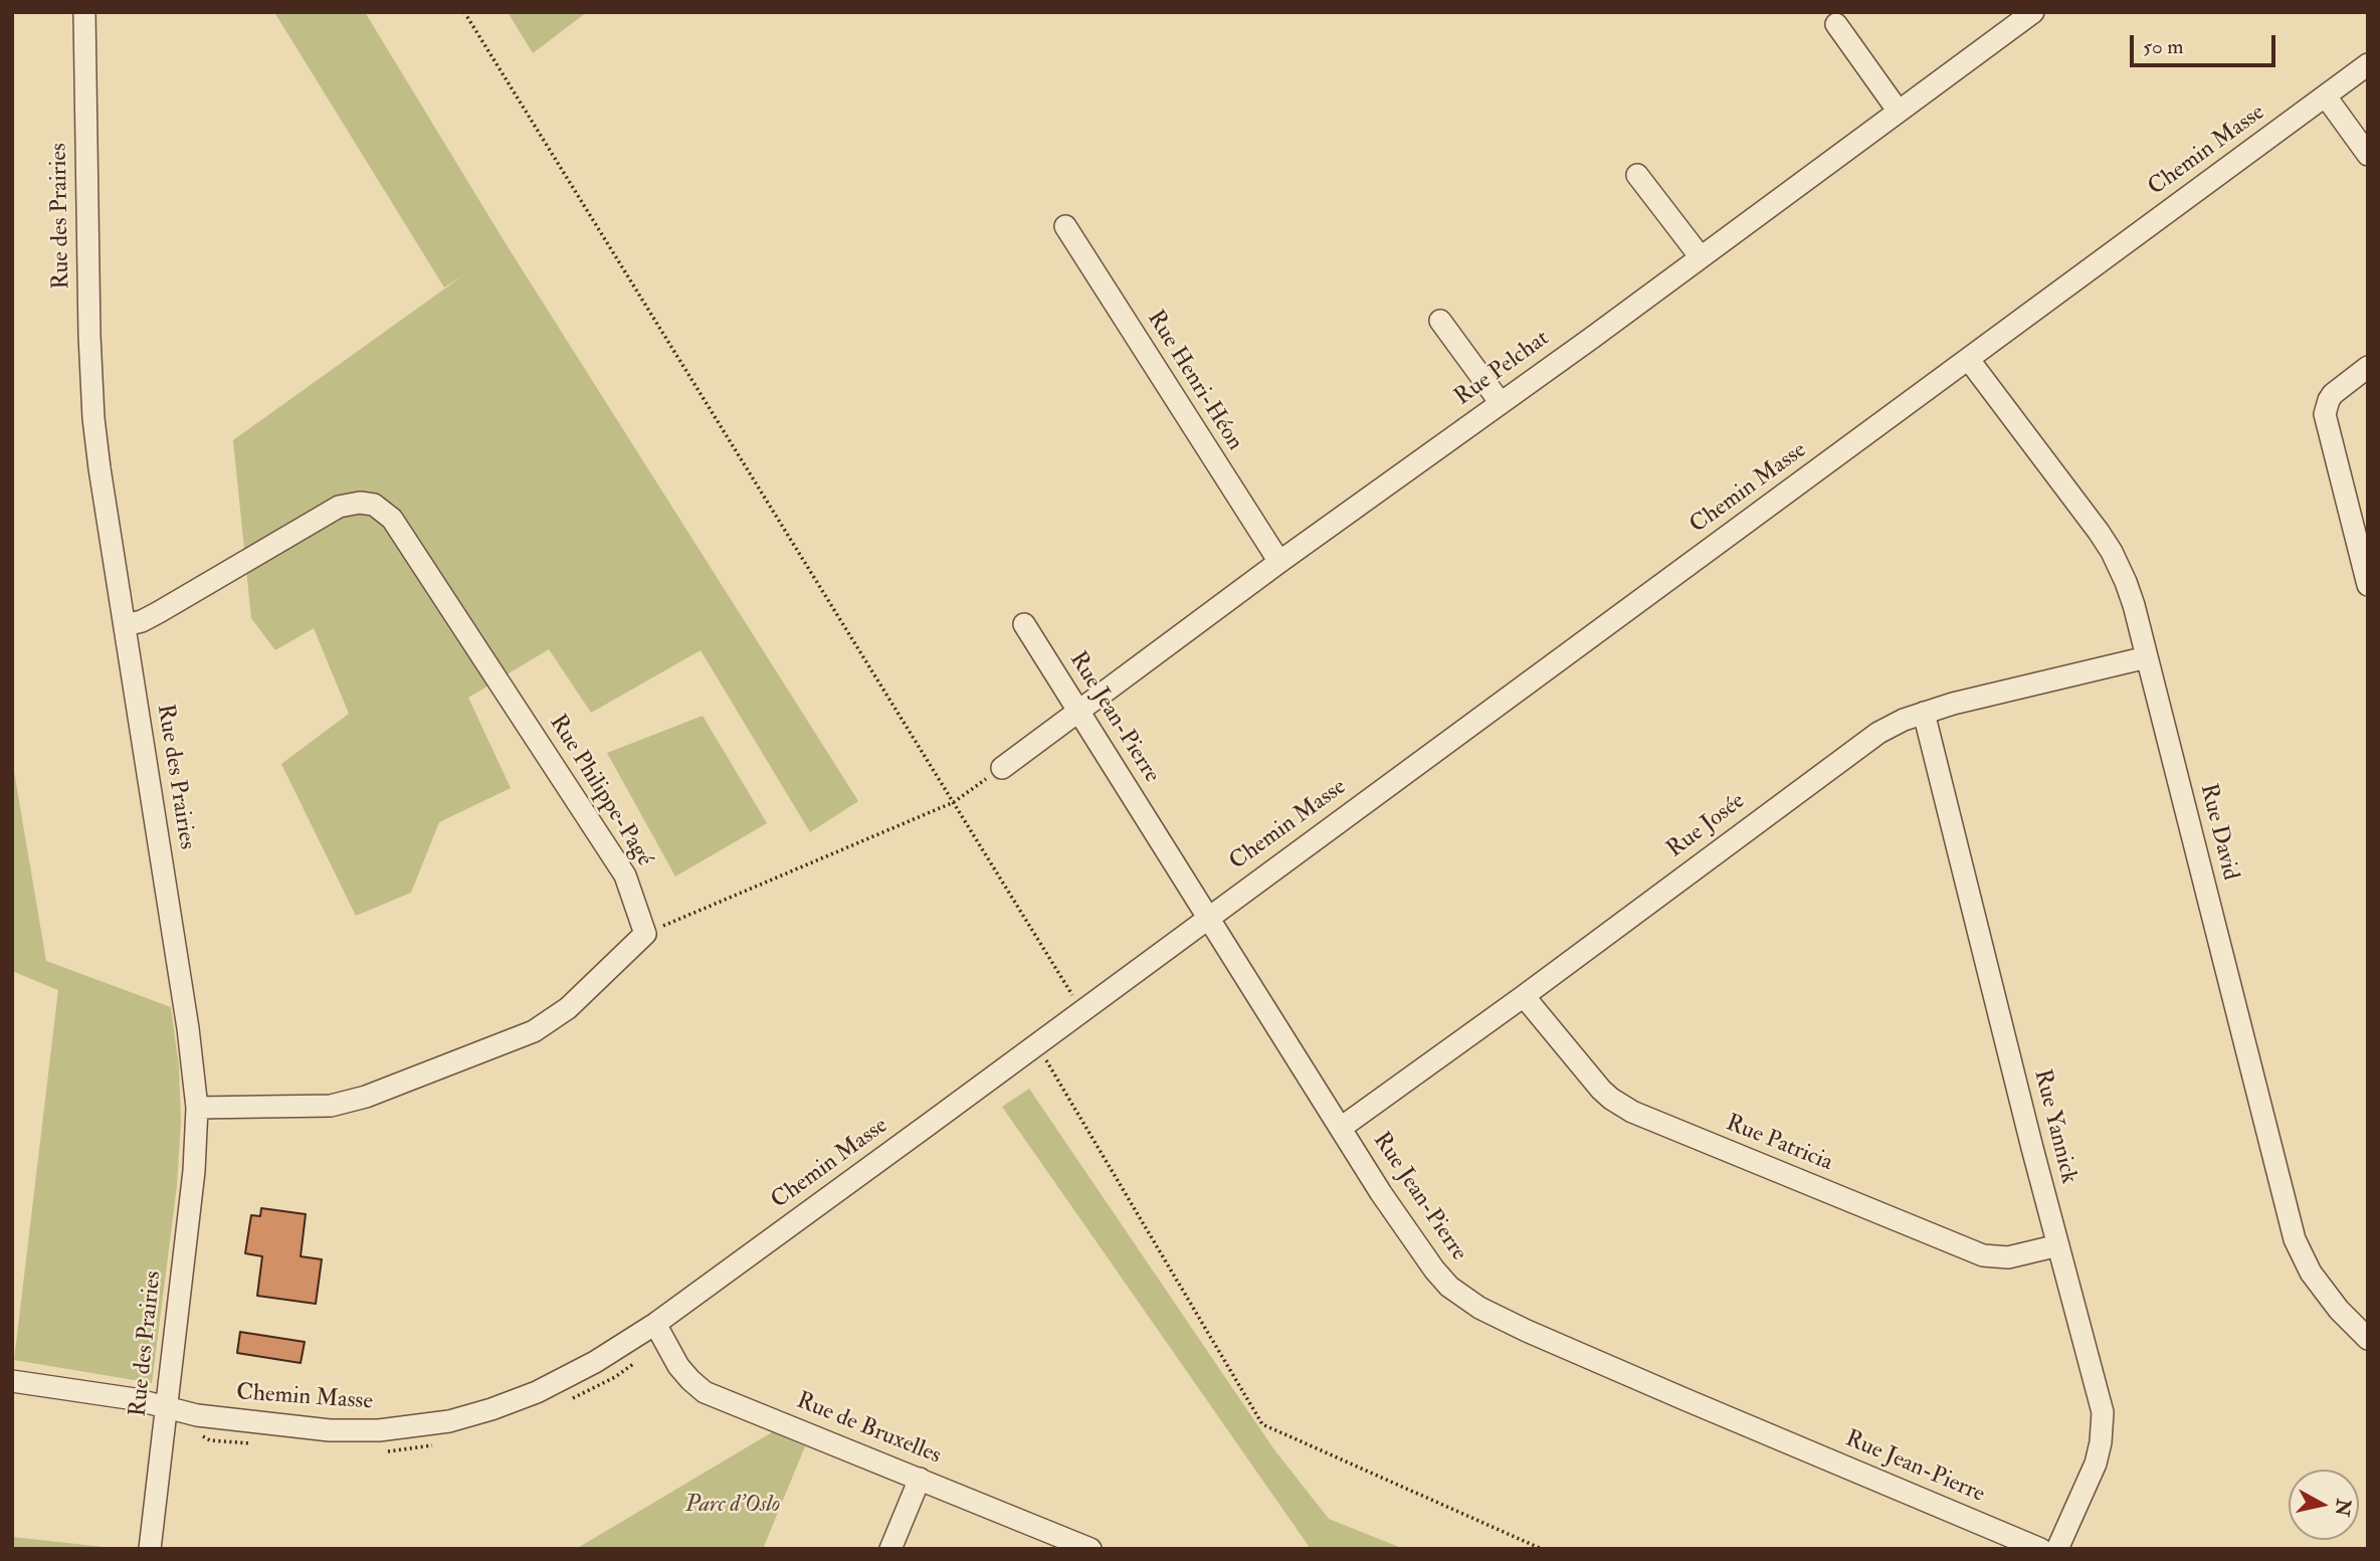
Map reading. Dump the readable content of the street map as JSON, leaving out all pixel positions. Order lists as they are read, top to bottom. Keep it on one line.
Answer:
{"streets":{"street":["Chemin Masse","Rue des Prairies","Rue Pelchat","Rue Henri-Héon","Rue Jean-Pierre","Rue Philippe-Pagé","Rue Josée","Rue David","Rue Yannick","Rue Patricia","Rue de Bruxelles"]},"crossings":[["Chemin Masse","Rue des Prairies"],["Chemin Masse","Rue Jean-Pierre"],["Chemin Masse","Rue David"],["Chemin Masse","Rue de Bruxelles"],["Rue des Prairies","Rue Philippe-Pagé"],["Rue Pelchat","Rue Henri-Héon"],["Rue Pelchat","Rue Jean-Pierre"],["Rue Jean-Pierre","Rue Josée"],["Rue Josée","Rue David"],["Rue Josée","Rue Yannick"],["Rue Josée","Rue Patricia"],["Rue Yannick","Rue Patricia"]],"parks":["Parc d'Oslo"],"scale_bar":"50 m","north":"right"}
